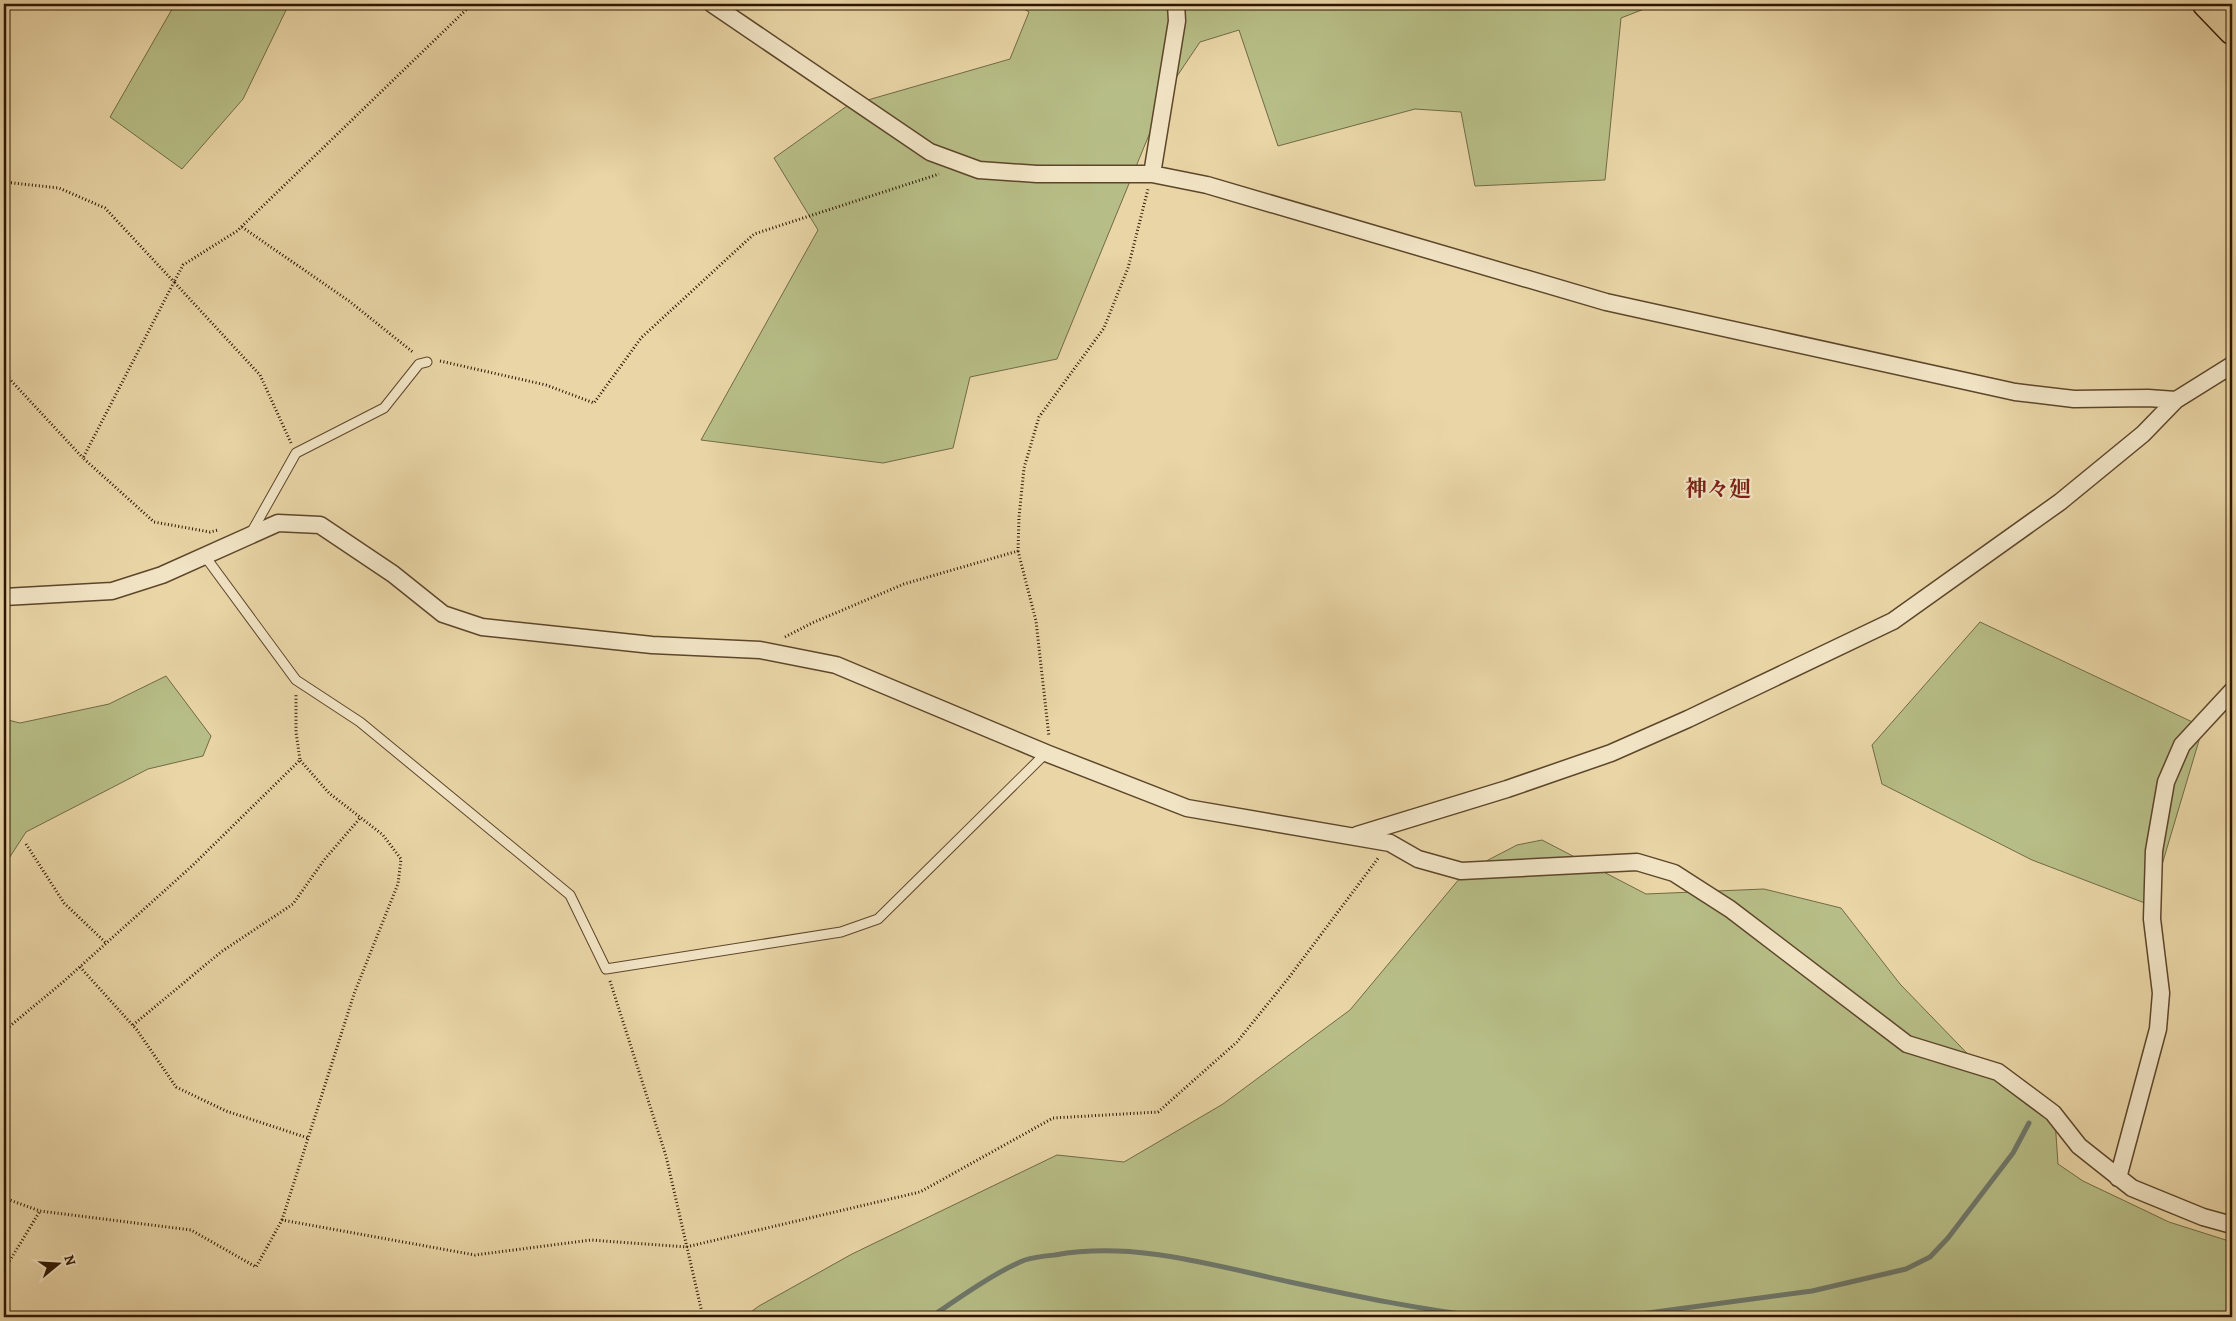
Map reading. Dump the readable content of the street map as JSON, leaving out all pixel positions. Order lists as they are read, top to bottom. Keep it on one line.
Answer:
{"districts":["神々廻"],"north":"right"}
